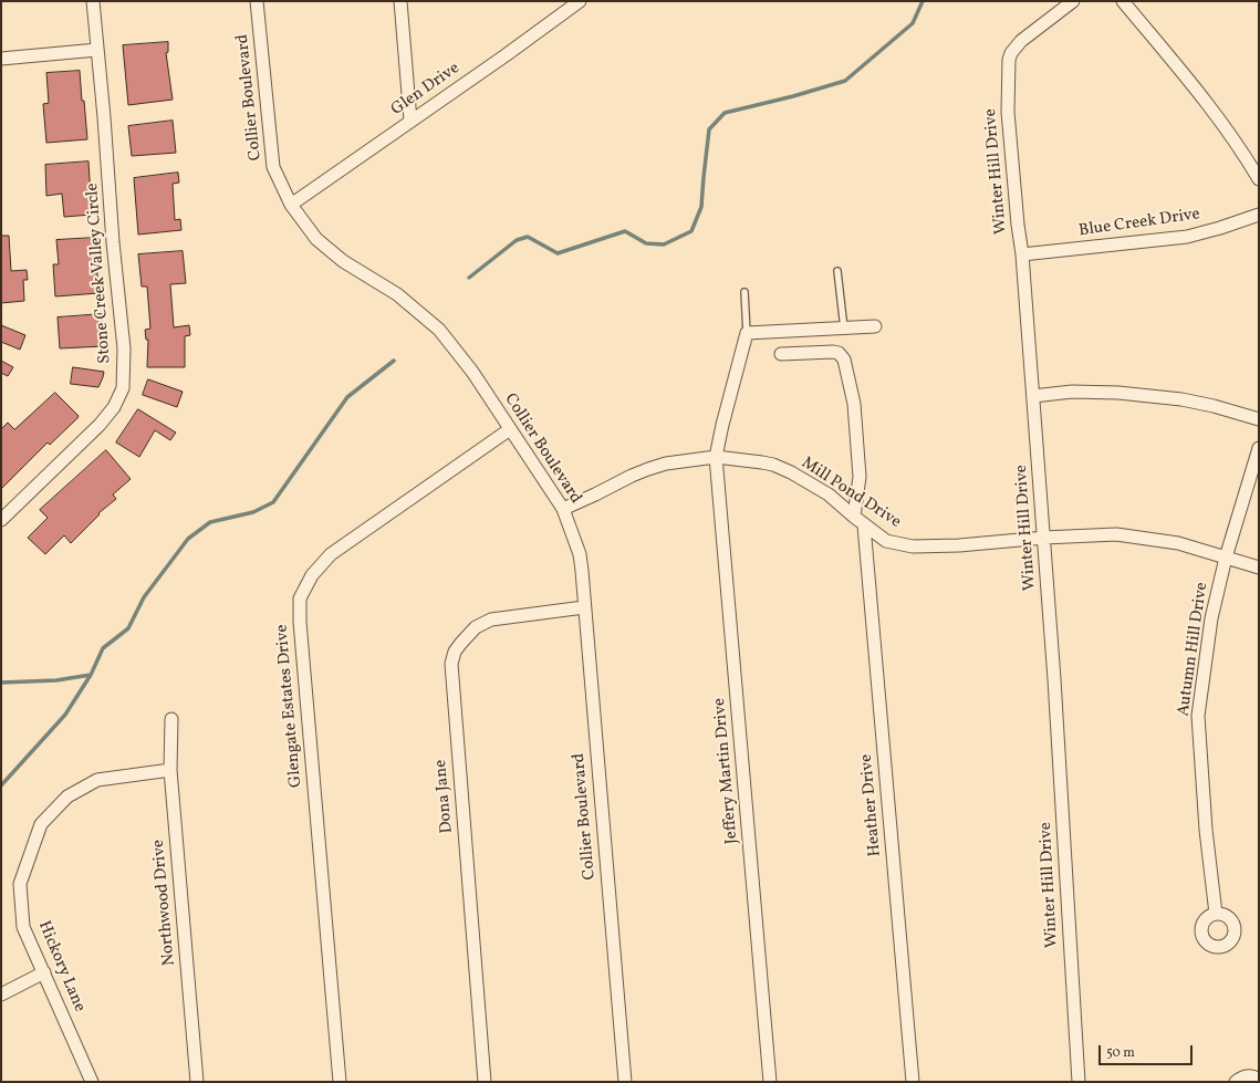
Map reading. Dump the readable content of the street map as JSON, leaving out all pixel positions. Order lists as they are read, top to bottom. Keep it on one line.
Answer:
{"streets":{"street":["Glen Drive","Collier Boulevard","Winter Hill Drive","Blue Creek Drive","Stone Creek Valley Circle","Mill Pond Drive","Autumn Hill Drive","Glengate Estates Drive","Jeffery Martin Drive","Dona Jane","Heather Drive","Northwood Drive","Hickory Lane"]},"crossings":[["Glen Drive","Collier Boulevard"],["Collier Boulevard","Mill Pond Drive"],["Collier Boulevard","Glengate Estates Drive"],["Collier Boulevard","Dona Jane"],["Winter Hill Drive","Blue Creek Drive"],["Winter Hill Drive","Mill Pond Drive"],["Mill Pond Drive","Autumn Hill Drive"],["Mill Pond Drive","Jeffery Martin Drive"],["Mill Pond Drive","Heather Drive"],["Northwood Drive","Hickory Lane"]],"scale_bar":"50 m"}
